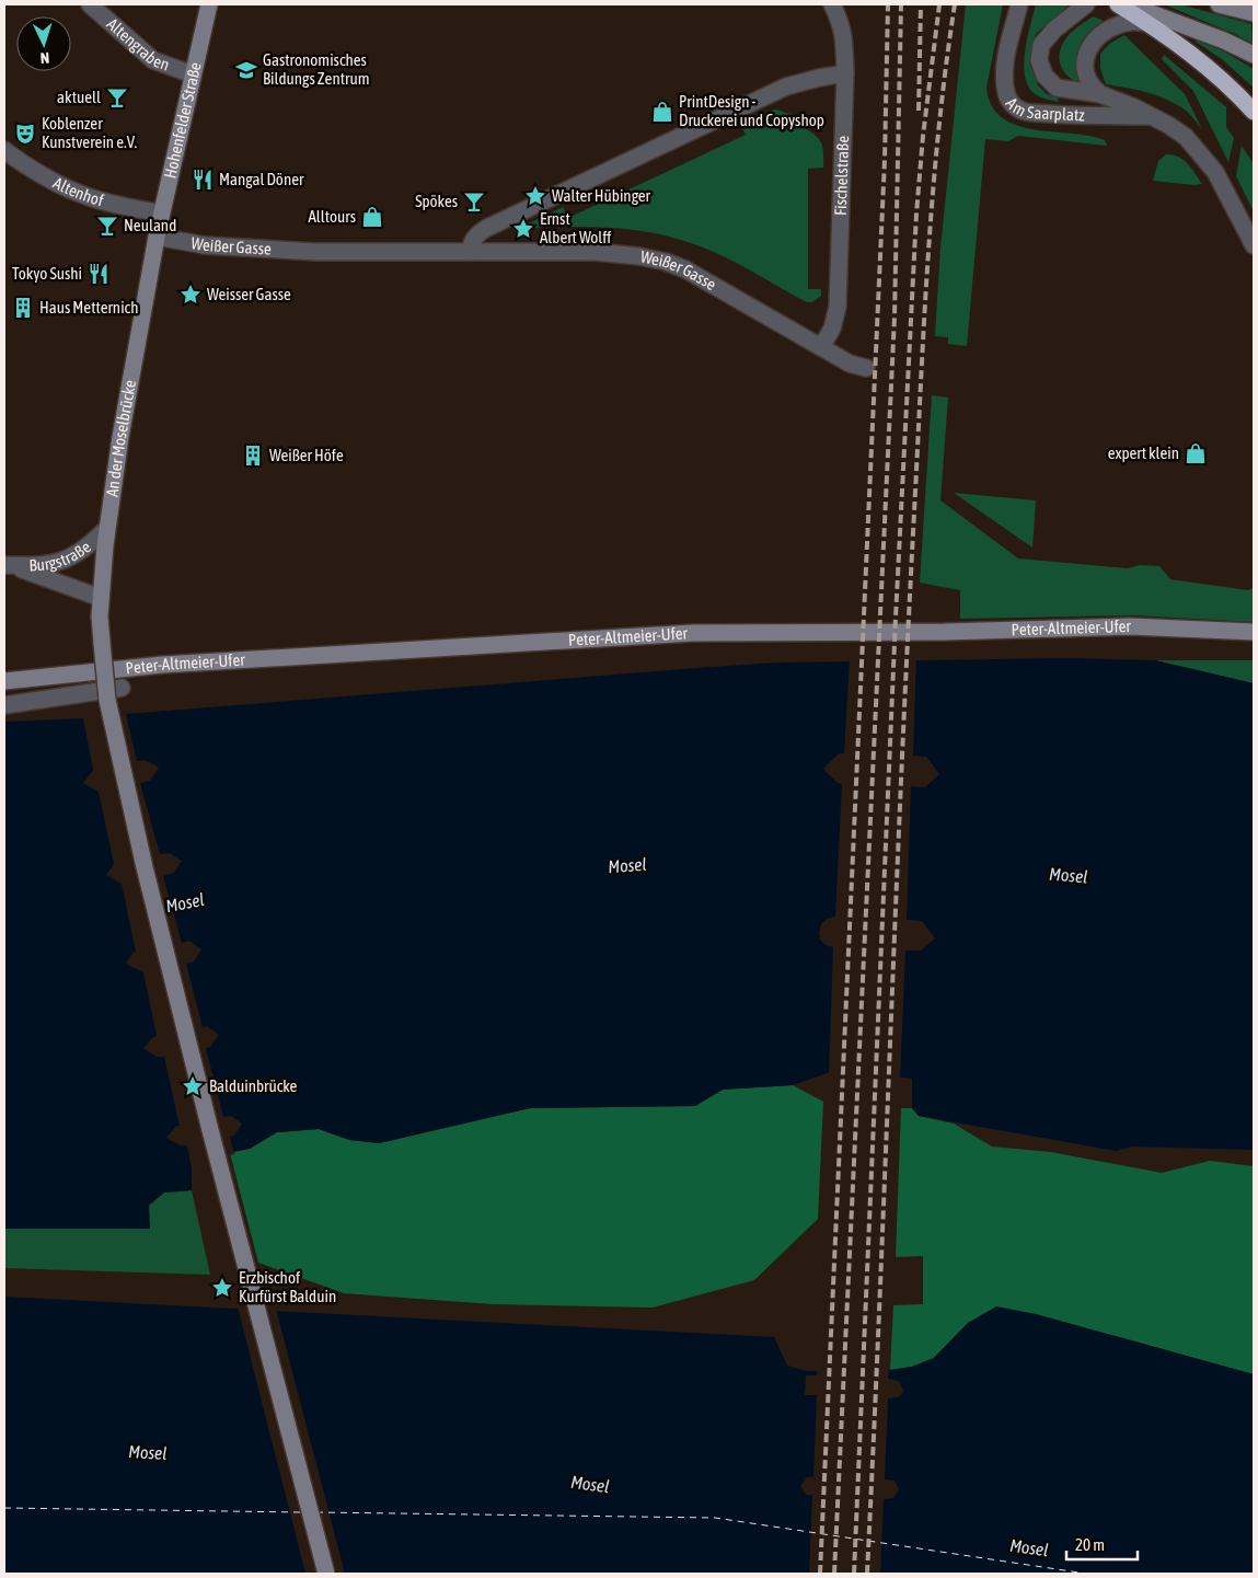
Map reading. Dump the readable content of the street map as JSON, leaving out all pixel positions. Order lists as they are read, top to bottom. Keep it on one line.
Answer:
{"streets":{"street":["Altengraben","Am Saarplatz","Hohenfelder Straße","Fischelstraße","Altenhof","Weißer Gasse","An der Moselbrücke","Burgstraße","Peter-Altmeier-Ufer"]},"crossings":[["Altengraben","Hohenfelder Straße"],["Hohenfelder Straße","Altenhof"],["Hohenfelder Straße","Weißer Gasse"],["Hohenfelder Straße","An der Moselbrücke"],["Fischelstraße","Weißer Gasse"],["Weißer Gasse","An der Moselbrücke"],["An der Moselbrücke","Burgstraße"]],"water":["Mosel"],"places":{"school or university":["Gastronomisches Bildungs Zentrum"],"bar":["aktuell","Spökes","Neuland"],"shop":["PrintDesign - Druckerei und Copyshop","Alltours","expert klein"],"theatre":["Koblenzer Kunstverein e.V."],"restaurant":["Mangal Döner","Tokyo Sushi"],"place":["Walter Hübinger","Ernst Albert Wolff","Weisser Gasse","Balduinbrücke","Erzbischof Kurfürst Balduin"],"building":["Haus Metternich","Weißer Höfe"]},"scale_bar":"20 m","north":"bottom"}
